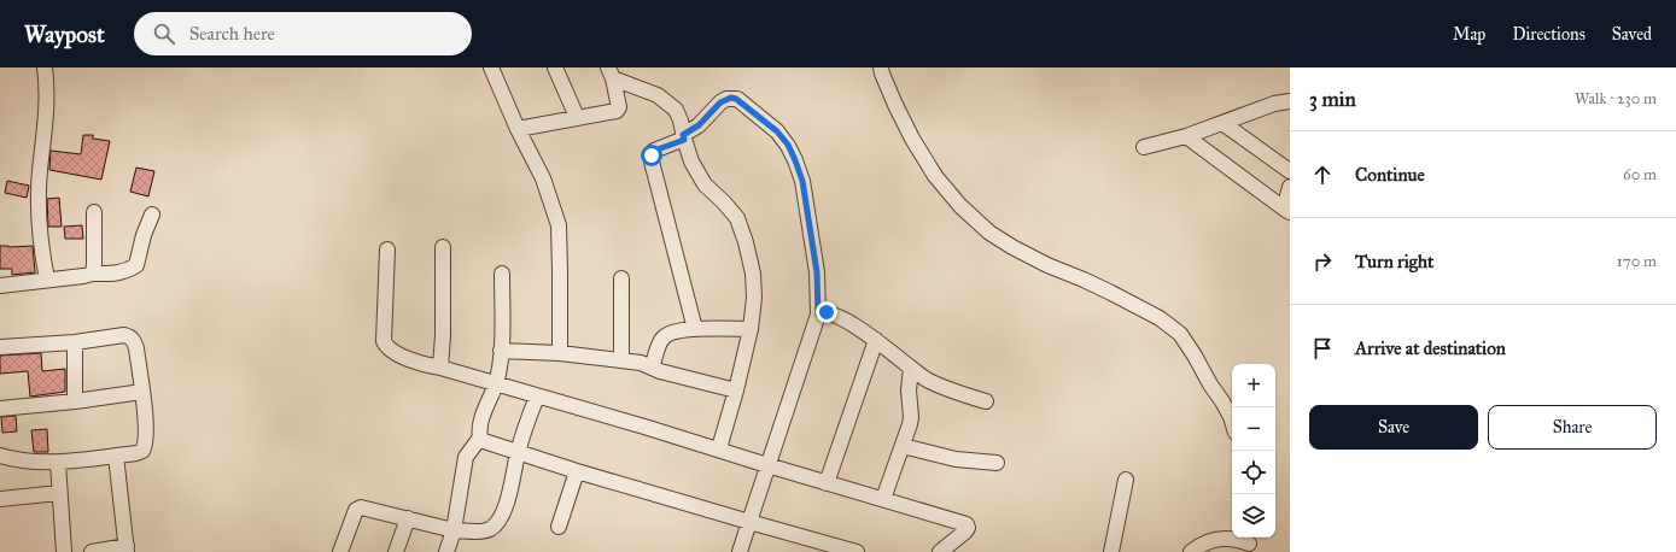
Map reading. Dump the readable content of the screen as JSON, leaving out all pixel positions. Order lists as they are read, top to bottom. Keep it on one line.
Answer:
{"page":{"header":"Waypost","search":"Search here","nav":["Map","Directions","Saved"],"heading":["3 min","Walk · 230 m"],"list":[["Continue","60 m"],["Turn right","170 m"],"Arrive at destination"],"map_buttons":["+","−"],"buttons":["Save","Share"]}}
